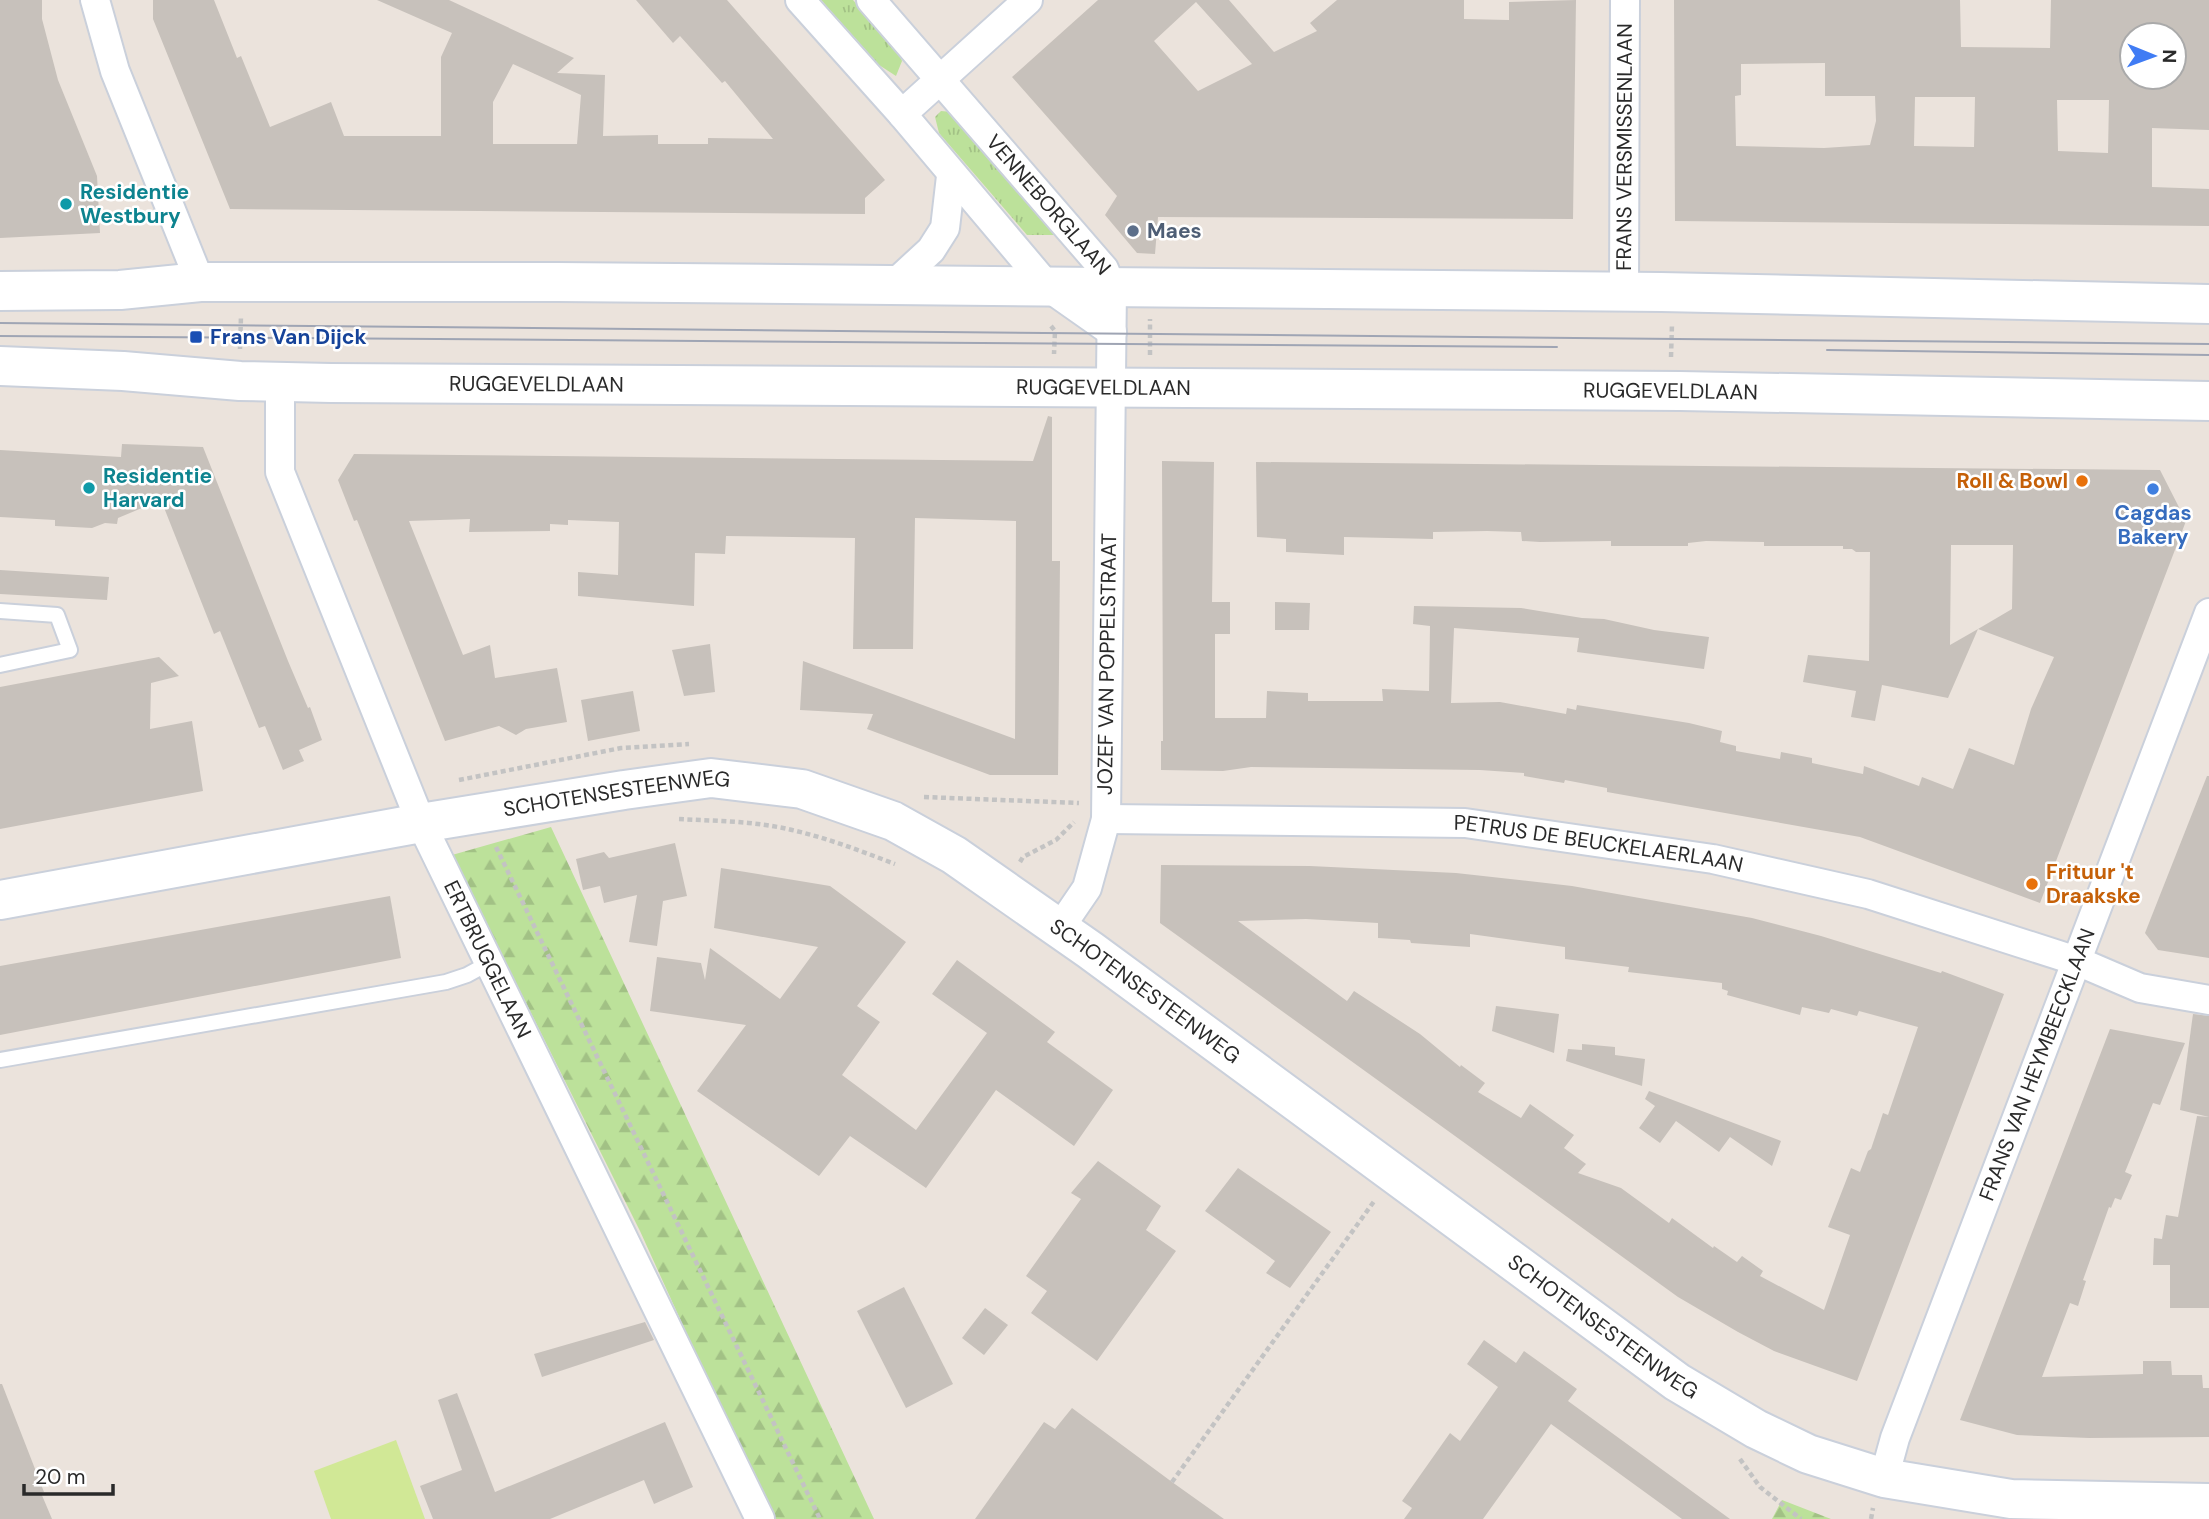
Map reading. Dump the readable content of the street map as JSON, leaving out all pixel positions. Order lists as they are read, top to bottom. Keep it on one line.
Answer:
{"streets":{"street":["FRANS VERSMISSENLAAN","VENNEBORGLAAN","RUGGEVELDLAAN","JOZEF VAN POPPELSTRAAT","SCHOTENSESTEENWEG","PETRUS DE BEUCKELAERLAAN","ERTBRUGGELAAN","FRANS VAN HEYMBEECKLAAN"]},"crossings":[["VENNEBORGLAAN","RUGGEVELDLAAN"],["VENNEBORGLAAN","JOZEF VAN POPPELSTRAAT"],["RUGGEVELDLAAN","JOZEF VAN POPPELSTRAAT"],["RUGGEVELDLAAN","ERTBRUGGELAAN"],["JOZEF VAN POPPELSTRAAT","SCHOTENSESTEENWEG"],["JOZEF VAN POPPELSTRAAT","PETRUS DE BEUCKELAERLAAN"],["SCHOTENSESTEENWEG","ERTBRUGGELAAN"],["SCHOTENSESTEENWEG","FRANS VAN HEYMBEECKLAAN"],["PETRUS DE BEUCKELAERLAAN","FRANS VAN HEYMBEECKLAAN"]],"places":{"other":["Residentie Westbury","Maes","Roll & Bowl","Residentie Harvard","Cagdas Bakery","Frituur 't Draakske"],"transit":["Frans Van Dijck"]},"scale_bar":"20 m","north":"right"}
